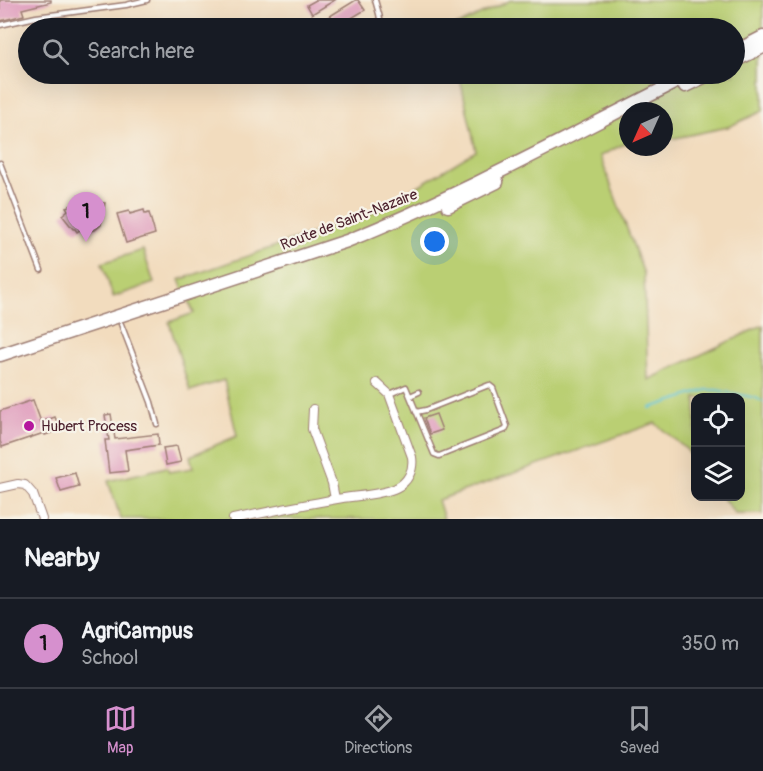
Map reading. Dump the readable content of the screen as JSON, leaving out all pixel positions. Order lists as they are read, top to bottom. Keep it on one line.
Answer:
{"streets":{"main road":["Route de Saint-Nazaire"]},"places":["Hubert Process"],"north":"bottom left","page":{"search":"Search here","pins":"1","heading":"Nearby","list":[{"mark":"1","name":"AgriCampus","note":"School","value":"350 m"}],"nav":["Map","Directions","Saved"]}}
